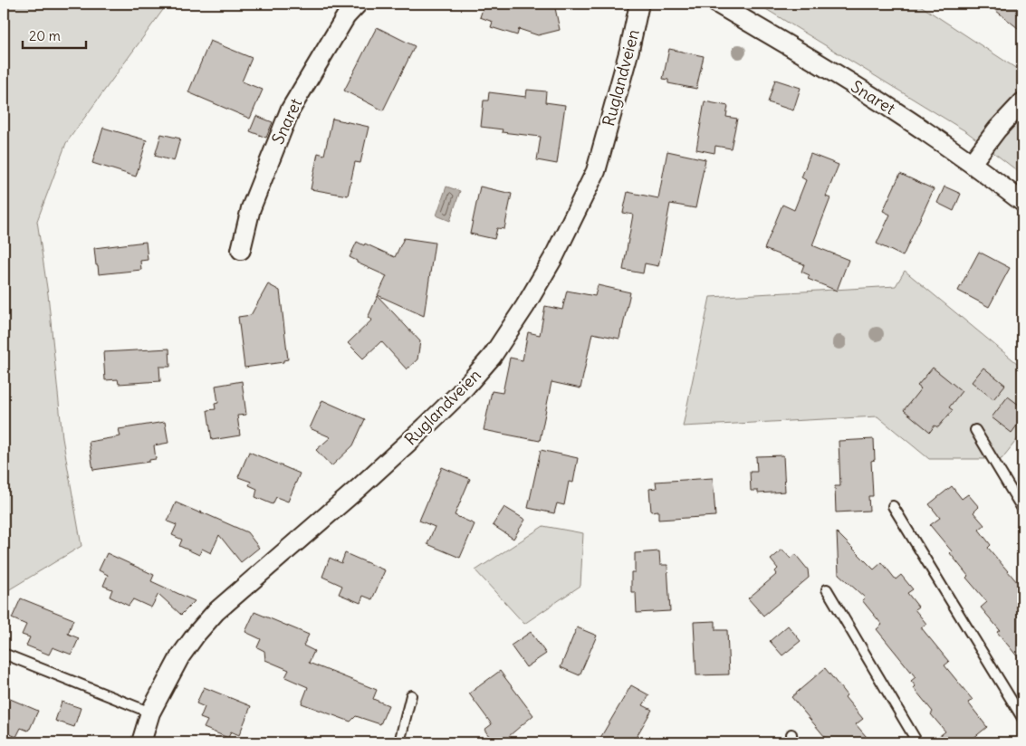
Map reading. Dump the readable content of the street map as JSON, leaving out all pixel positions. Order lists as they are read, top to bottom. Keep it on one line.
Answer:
{"streets":{"street":["Ruglandveien","Snaret"]},"scale_bar":"20 m"}
